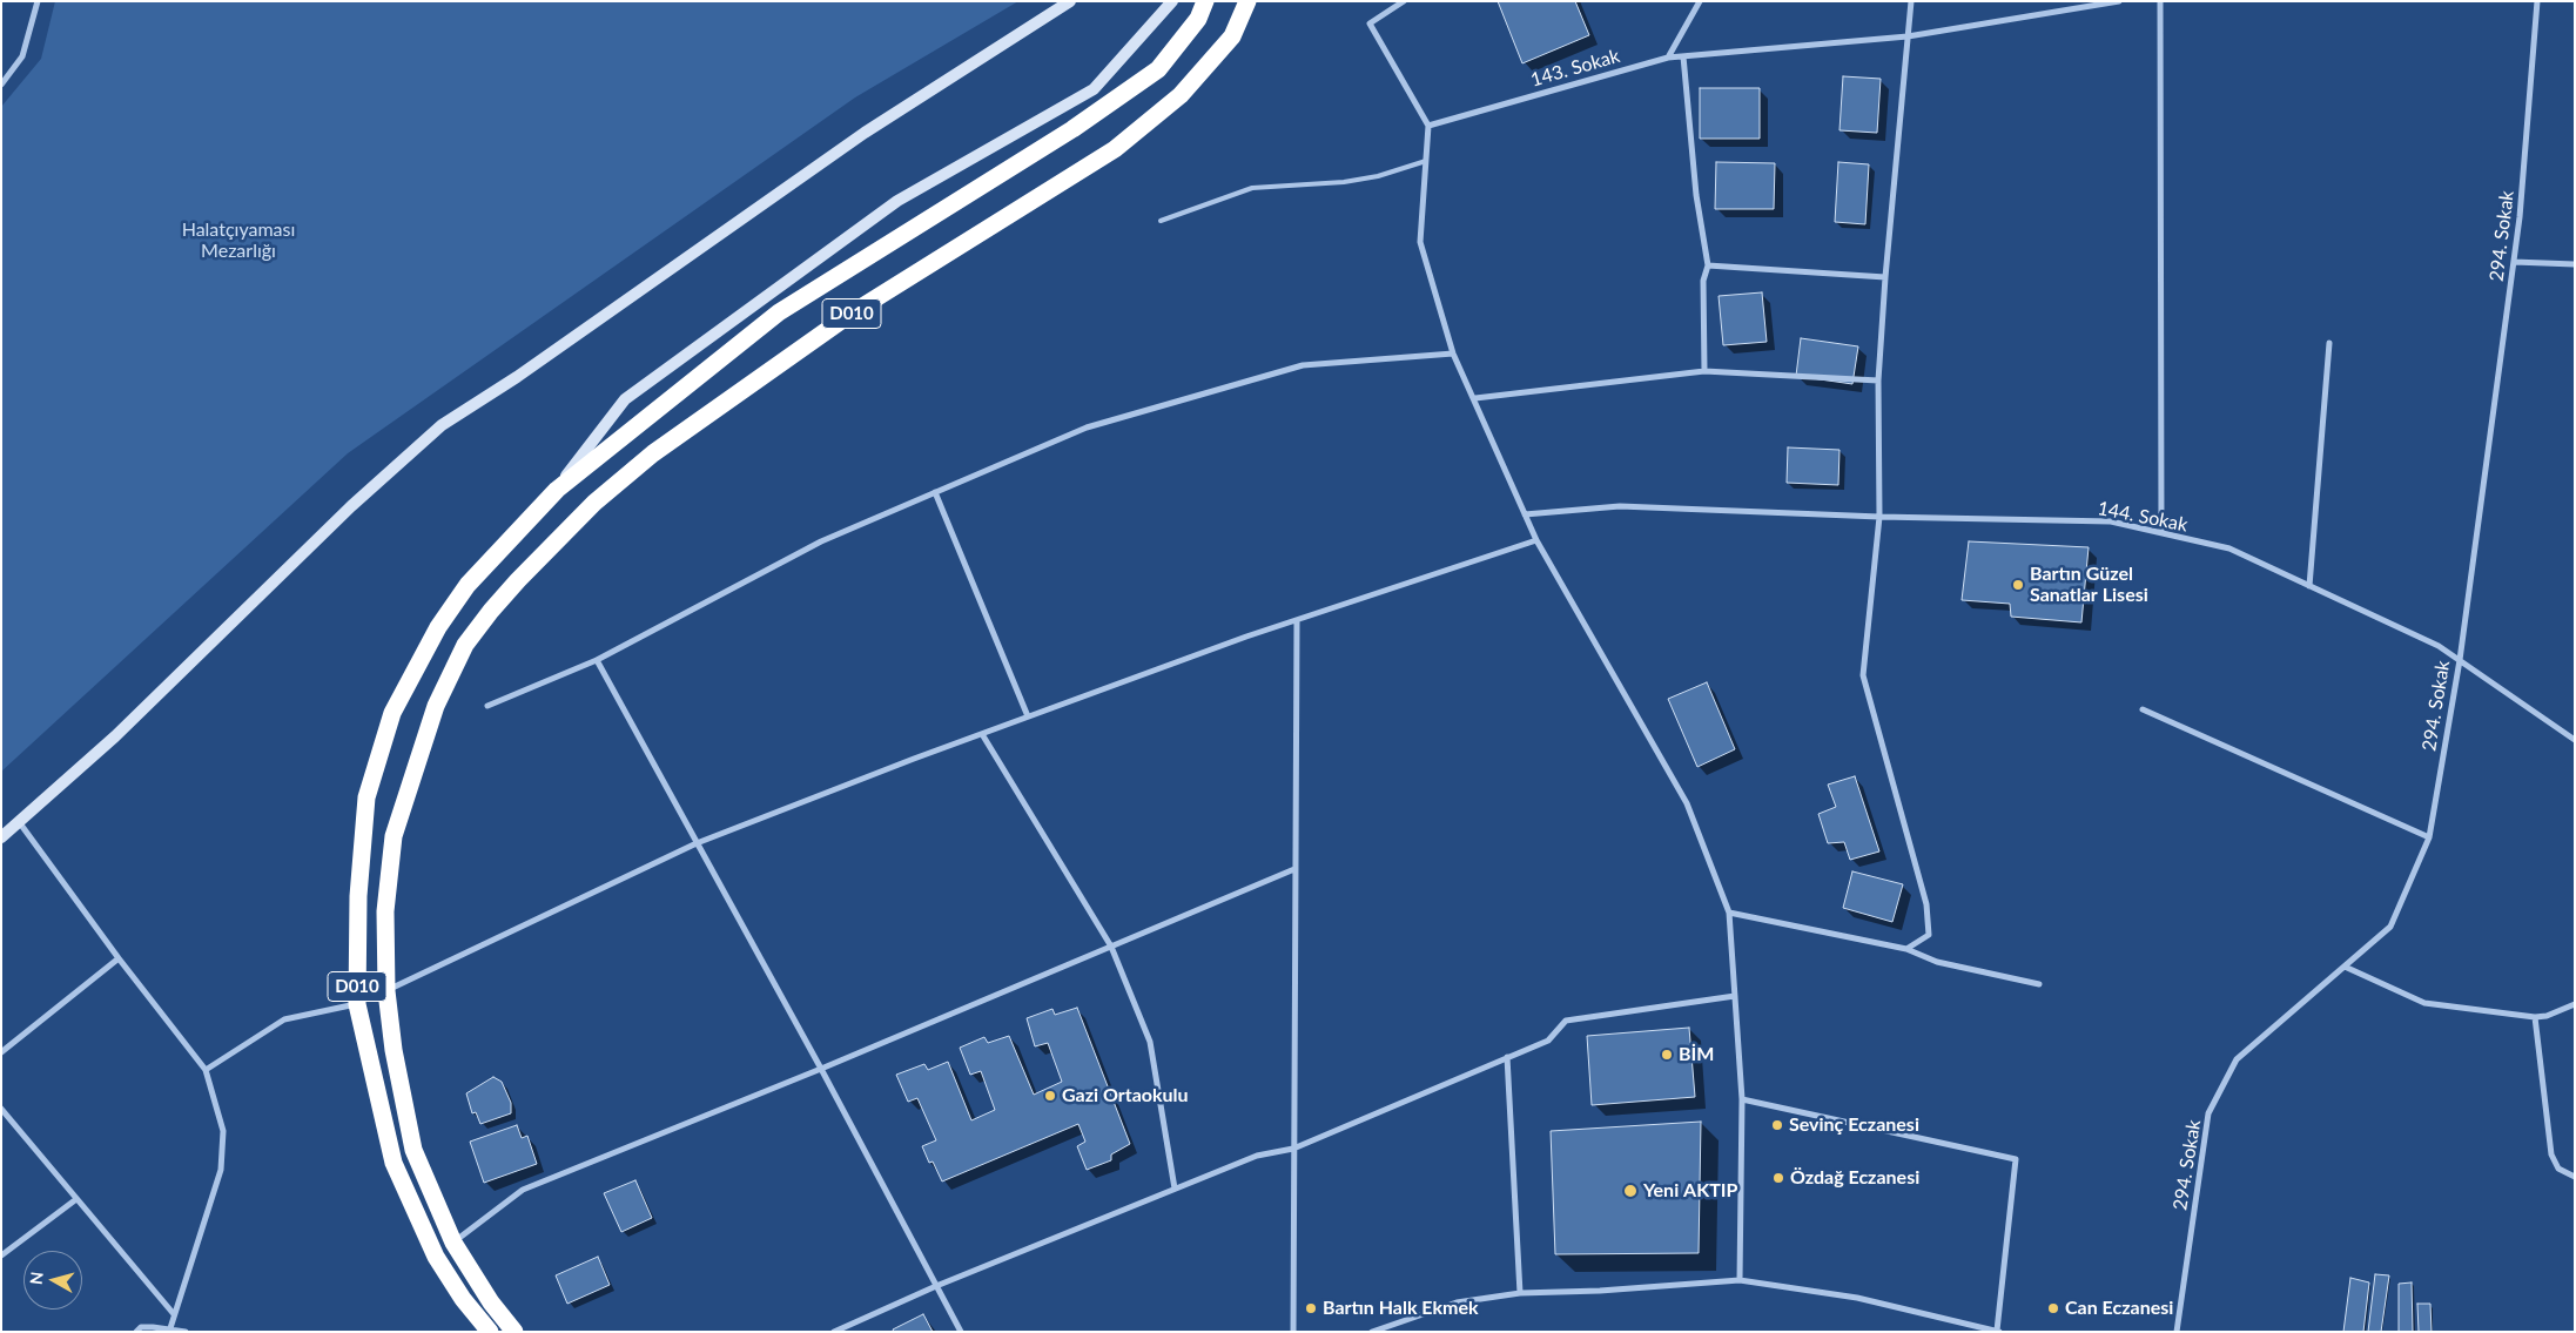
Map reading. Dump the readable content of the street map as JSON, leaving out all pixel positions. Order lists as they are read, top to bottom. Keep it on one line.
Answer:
{"streets":{"highway":["D010"],"street":["143. Sokak","294. Sokak","144. Sokak"]},"crossings":[["294. Sokak","144. Sokak"]],"parks":["Halatçıyaması Mezarlığı"],"places":["Bartın Güzel Sanatlar Lisesi","BİM","Gazi Ortaokulu","Sevinç Eczanesi","Özdağ Eczanesi","Yeni AKTIP","Bartın Halk Ekmek","Can Eczanesi"],"north":"left"}
